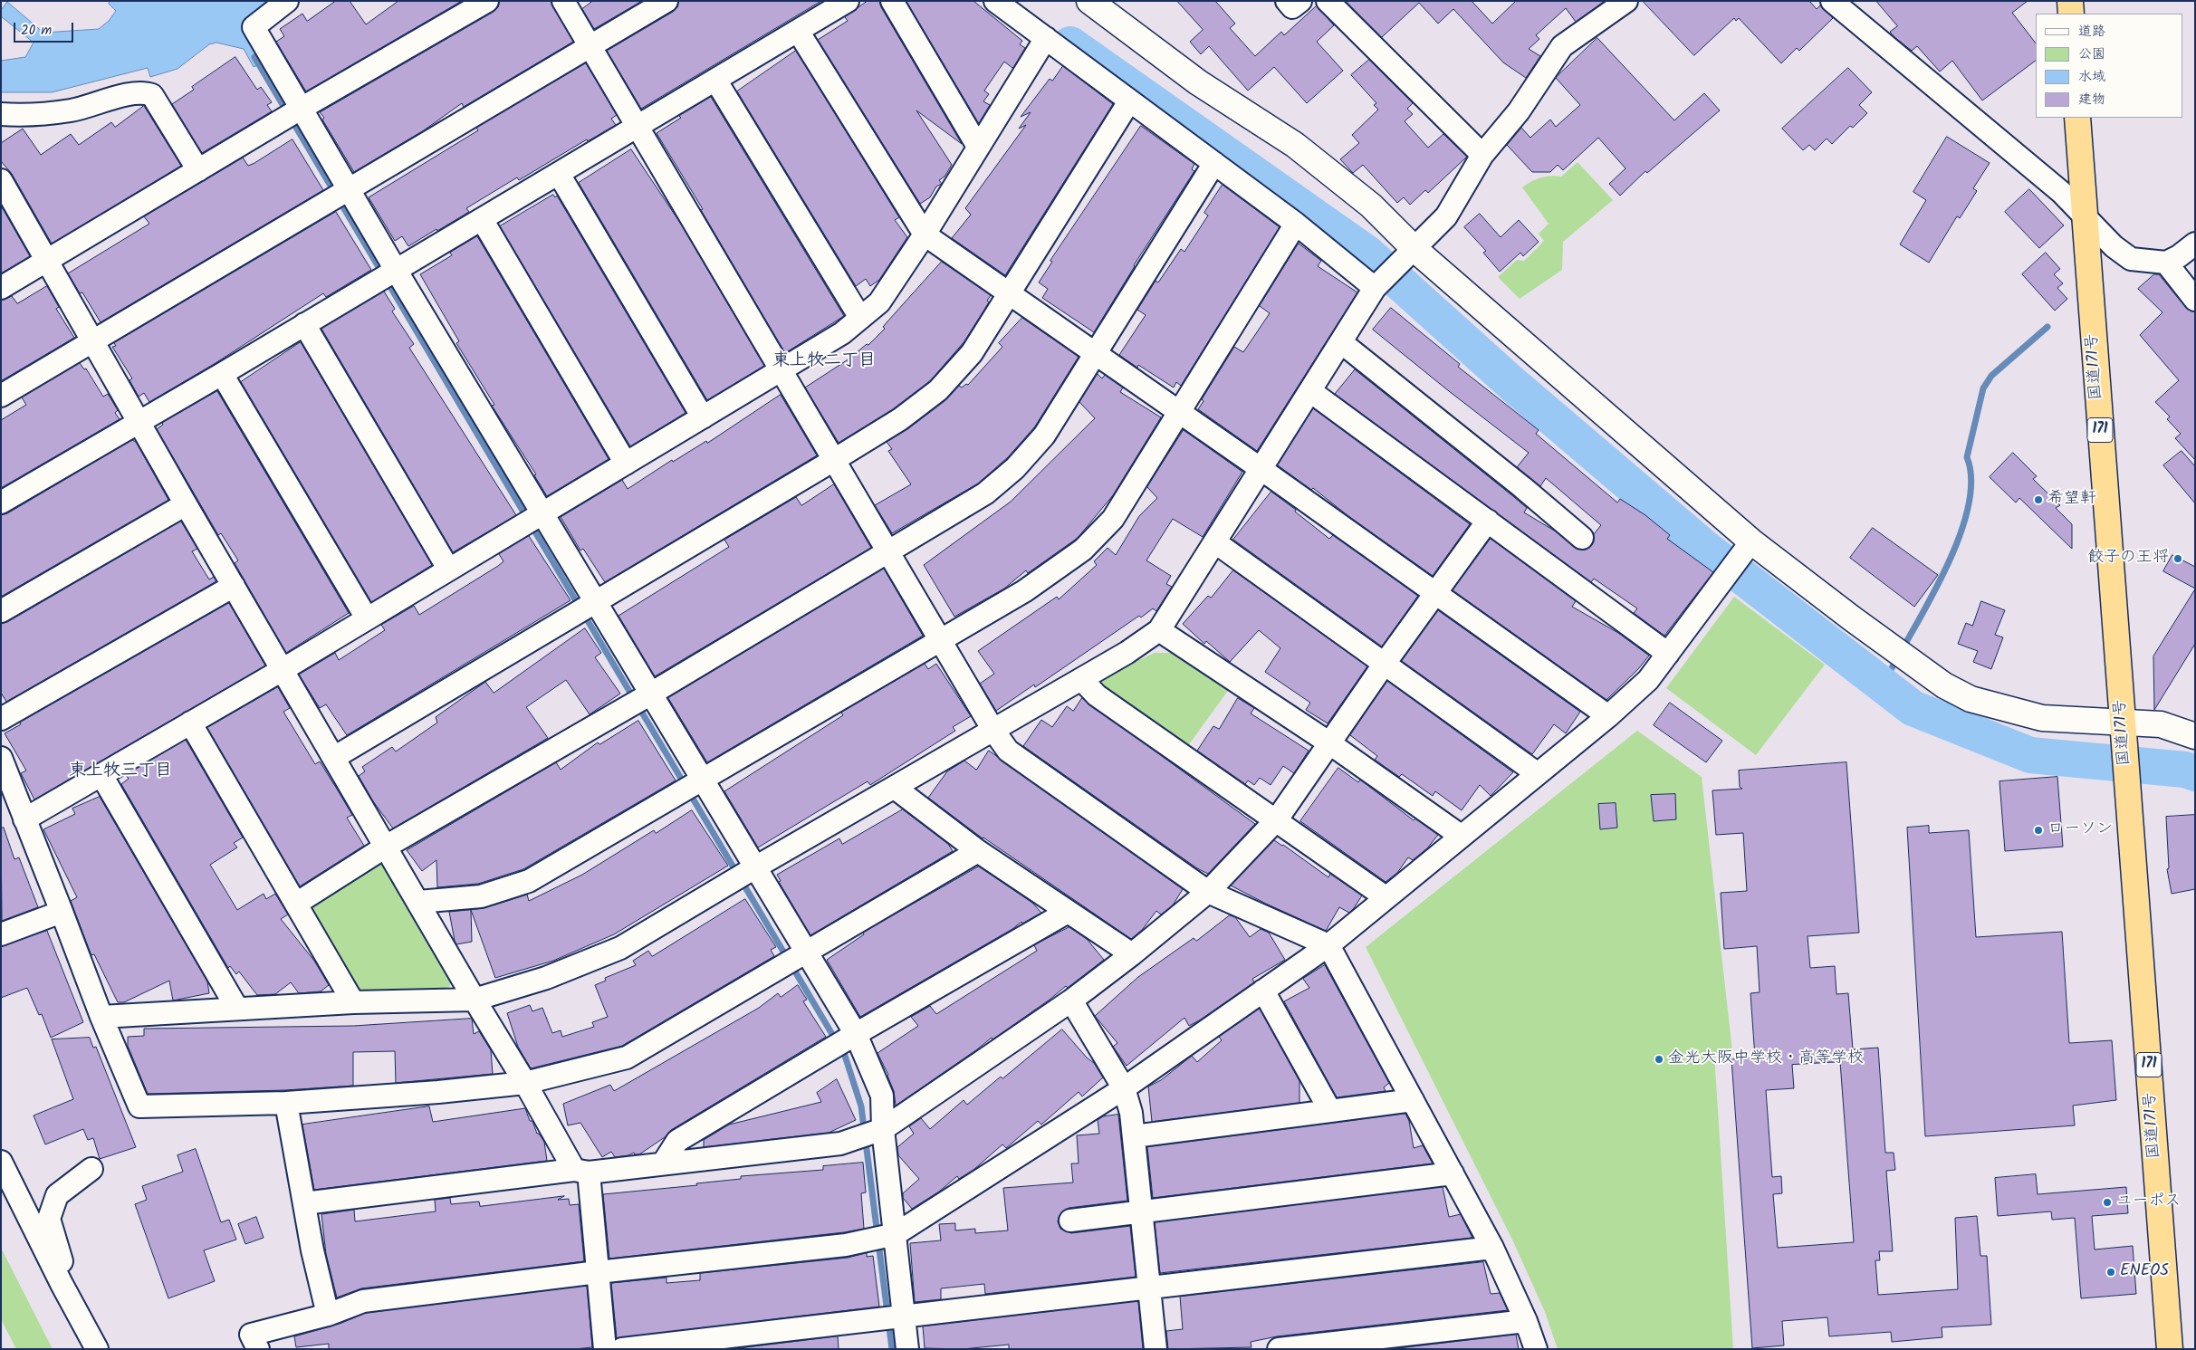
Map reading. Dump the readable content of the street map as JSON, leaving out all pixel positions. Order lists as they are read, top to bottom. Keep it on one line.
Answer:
{"streets":{"highway":["国道171号","171"]},"districts":["東上牧二丁目","東上牧三丁目"],"places":["希望軒","餃子の王将","ローソン","金光大阪中学校・高等学校","ユーポス","ENEOS"],"legend":["道路","公園","水域","建物"],"scale_bar":"20 m"}
